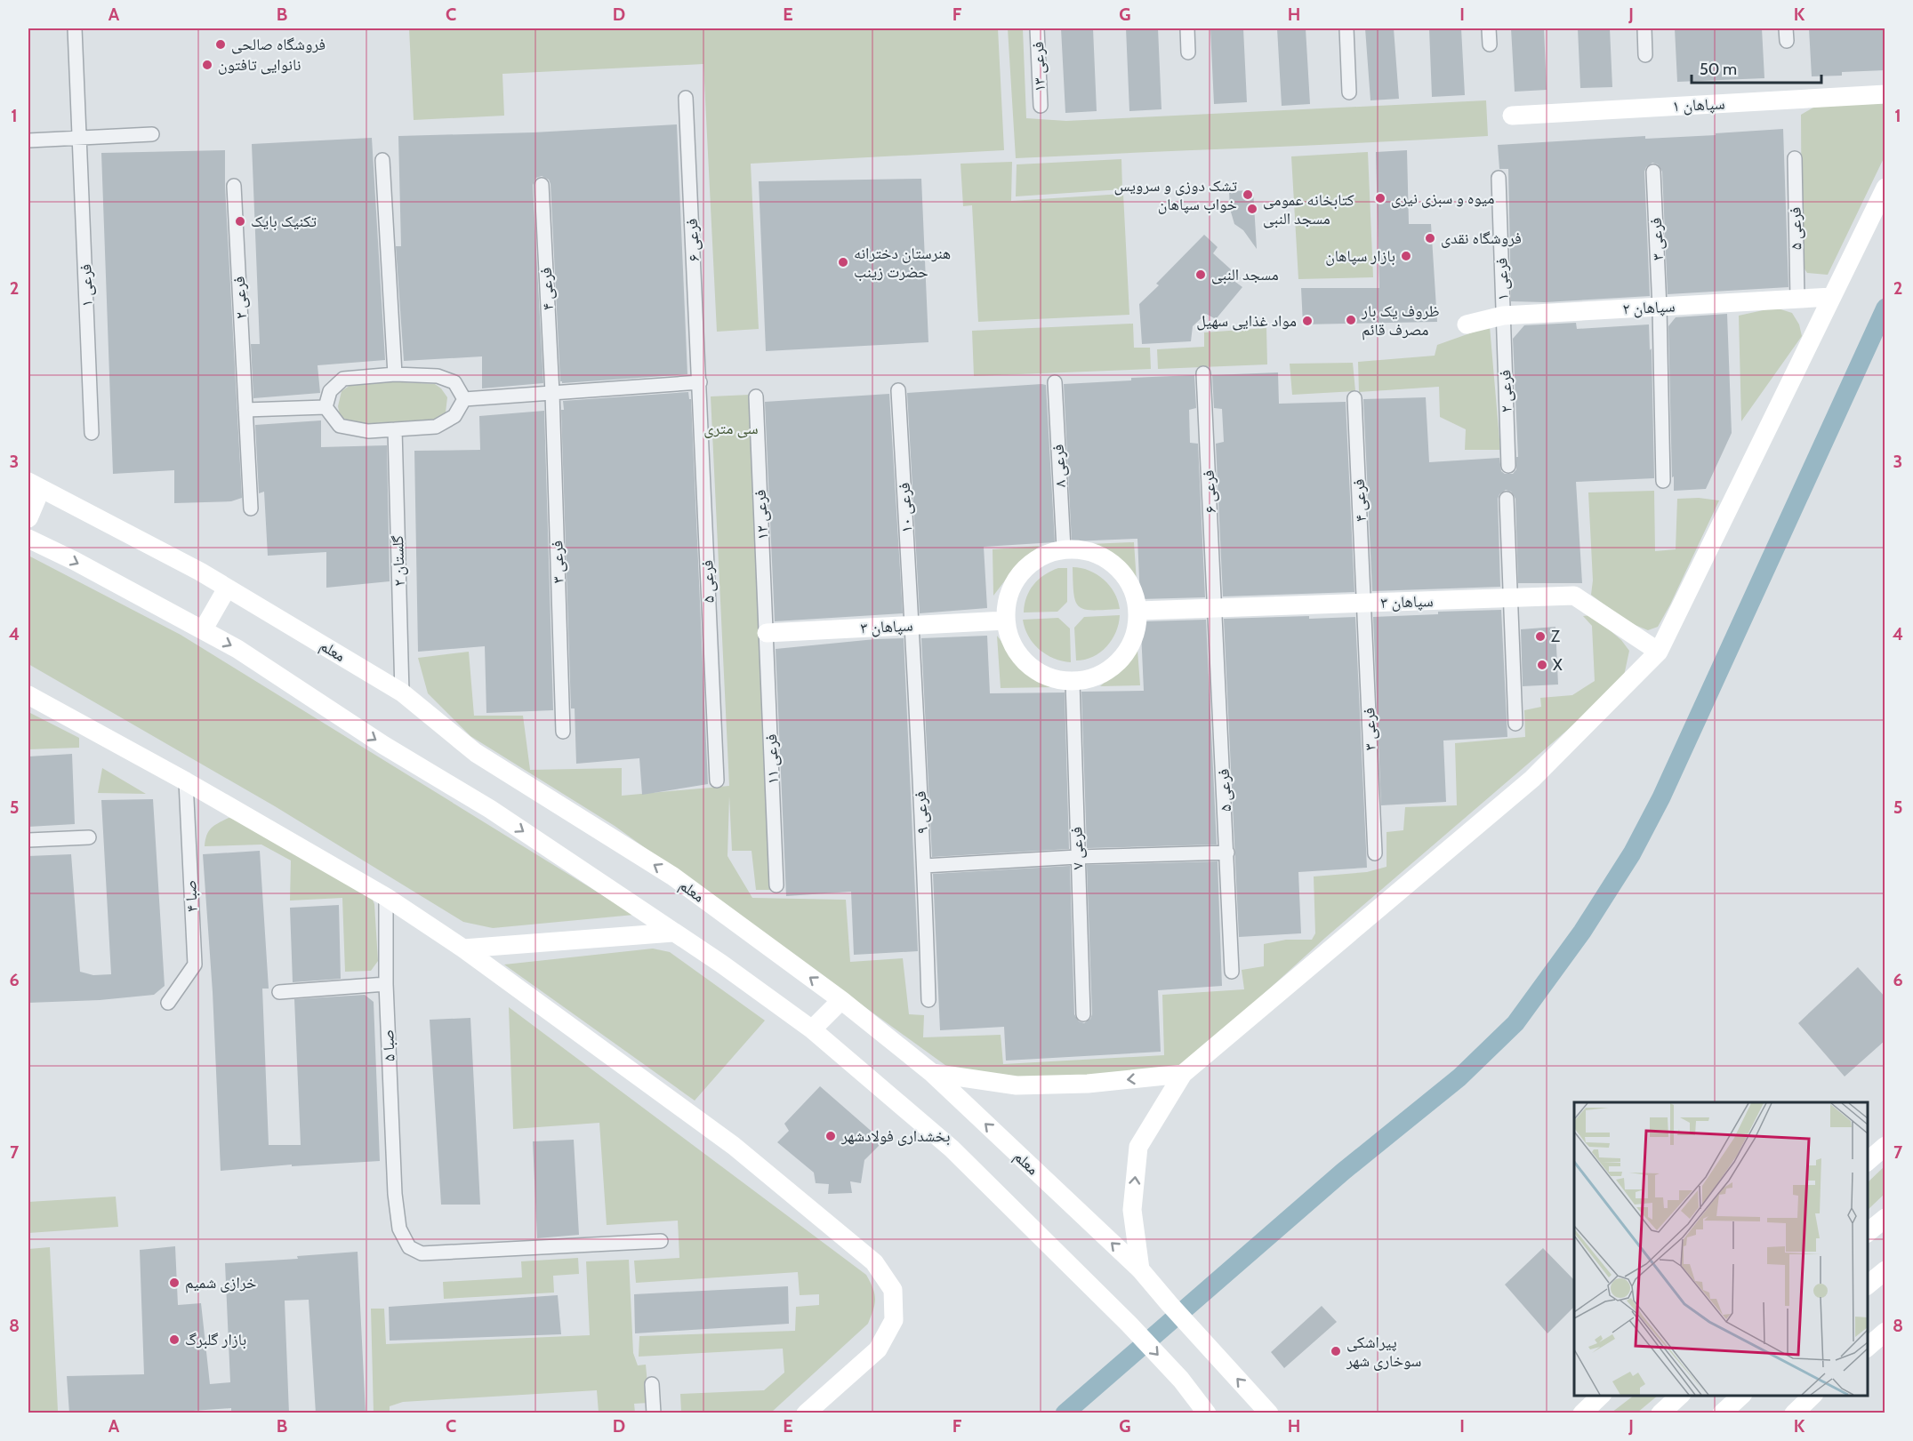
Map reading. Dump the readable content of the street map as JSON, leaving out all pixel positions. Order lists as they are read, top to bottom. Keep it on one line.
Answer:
{"streets":{"street":["فرعی ۱۳","سپاهان ۱","فرعی ۵","فرعی ۳","فرعی ۶","فرعی ۱","فرعی ۴","فرعی ۲","سپاهان ۲","فرعی ۸","فرعی ۱۰","فرعی ۱۲","گلستان ۲","سپاهان ۳","معلم","فرعی ۱۱","فرعی ۹","فرعی ۷","صبا ۴","صبا ۵"]},"crossings":[["فرعی ۵","فرعی ۶"],["فرعی ۵","سپاهان ۲"],["فرعی ۵","سپاهان ۳"],["فرعی ۳","فرعی ۴"],["فرعی ۳","سپاهان ۲"],["فرعی ۳","سپاهان ۳"],["فرعی ۶","سپاهان ۳"],["فرعی ۱","فرعی ۲"],["فرعی ۱","سپاهان ۲"],["فرعی ۴","سپاهان ۳"],["فرعی ۲","سپاهان ۲"],["فرعی ۸","سپاهان ۳"],["فرعی ۸","فرعی ۷"],["فرعی ۱۰","سپاهان ۳"],["فرعی ۱۰","فرعی ۹"],["فرعی ۱۲","سپاهان ۳"],["فرعی ۱۲","فرعی ۱۱"],["گلستان ۲","معلم"],["سپاهان ۳","فرعی ۱۱"],["سپاهان ۳","فرعی ۹"],["سپاهان ۳","فرعی ۷"]],"parks":["سی متری"],"places":["فروشگاه صالحی","نانوایی تافتون","تشک دوزی و سرویس خواب سپاهان","میوه و سبزی نیری","کتابخانه عمومی مسجد النبی","تکنیک بایک","فروشگاه نقدی","بازار سپاهان","هنرستان دخترانه حضرت زینب","مسجد النبی","ظروف یک بار مصرف قائم","مواد غذایی سهیل","Z","X","بخشداری فولادشهر","خرازی شمیم","بازار گلبرگ","پیراشکی سوخاری شهر"],"scale_bar":"50 m","grid":{"columns":["A","B","C","D","E","F","G","H","I","J","K"],"rows":["1","2","3","4","5","6","7","8"]}}
